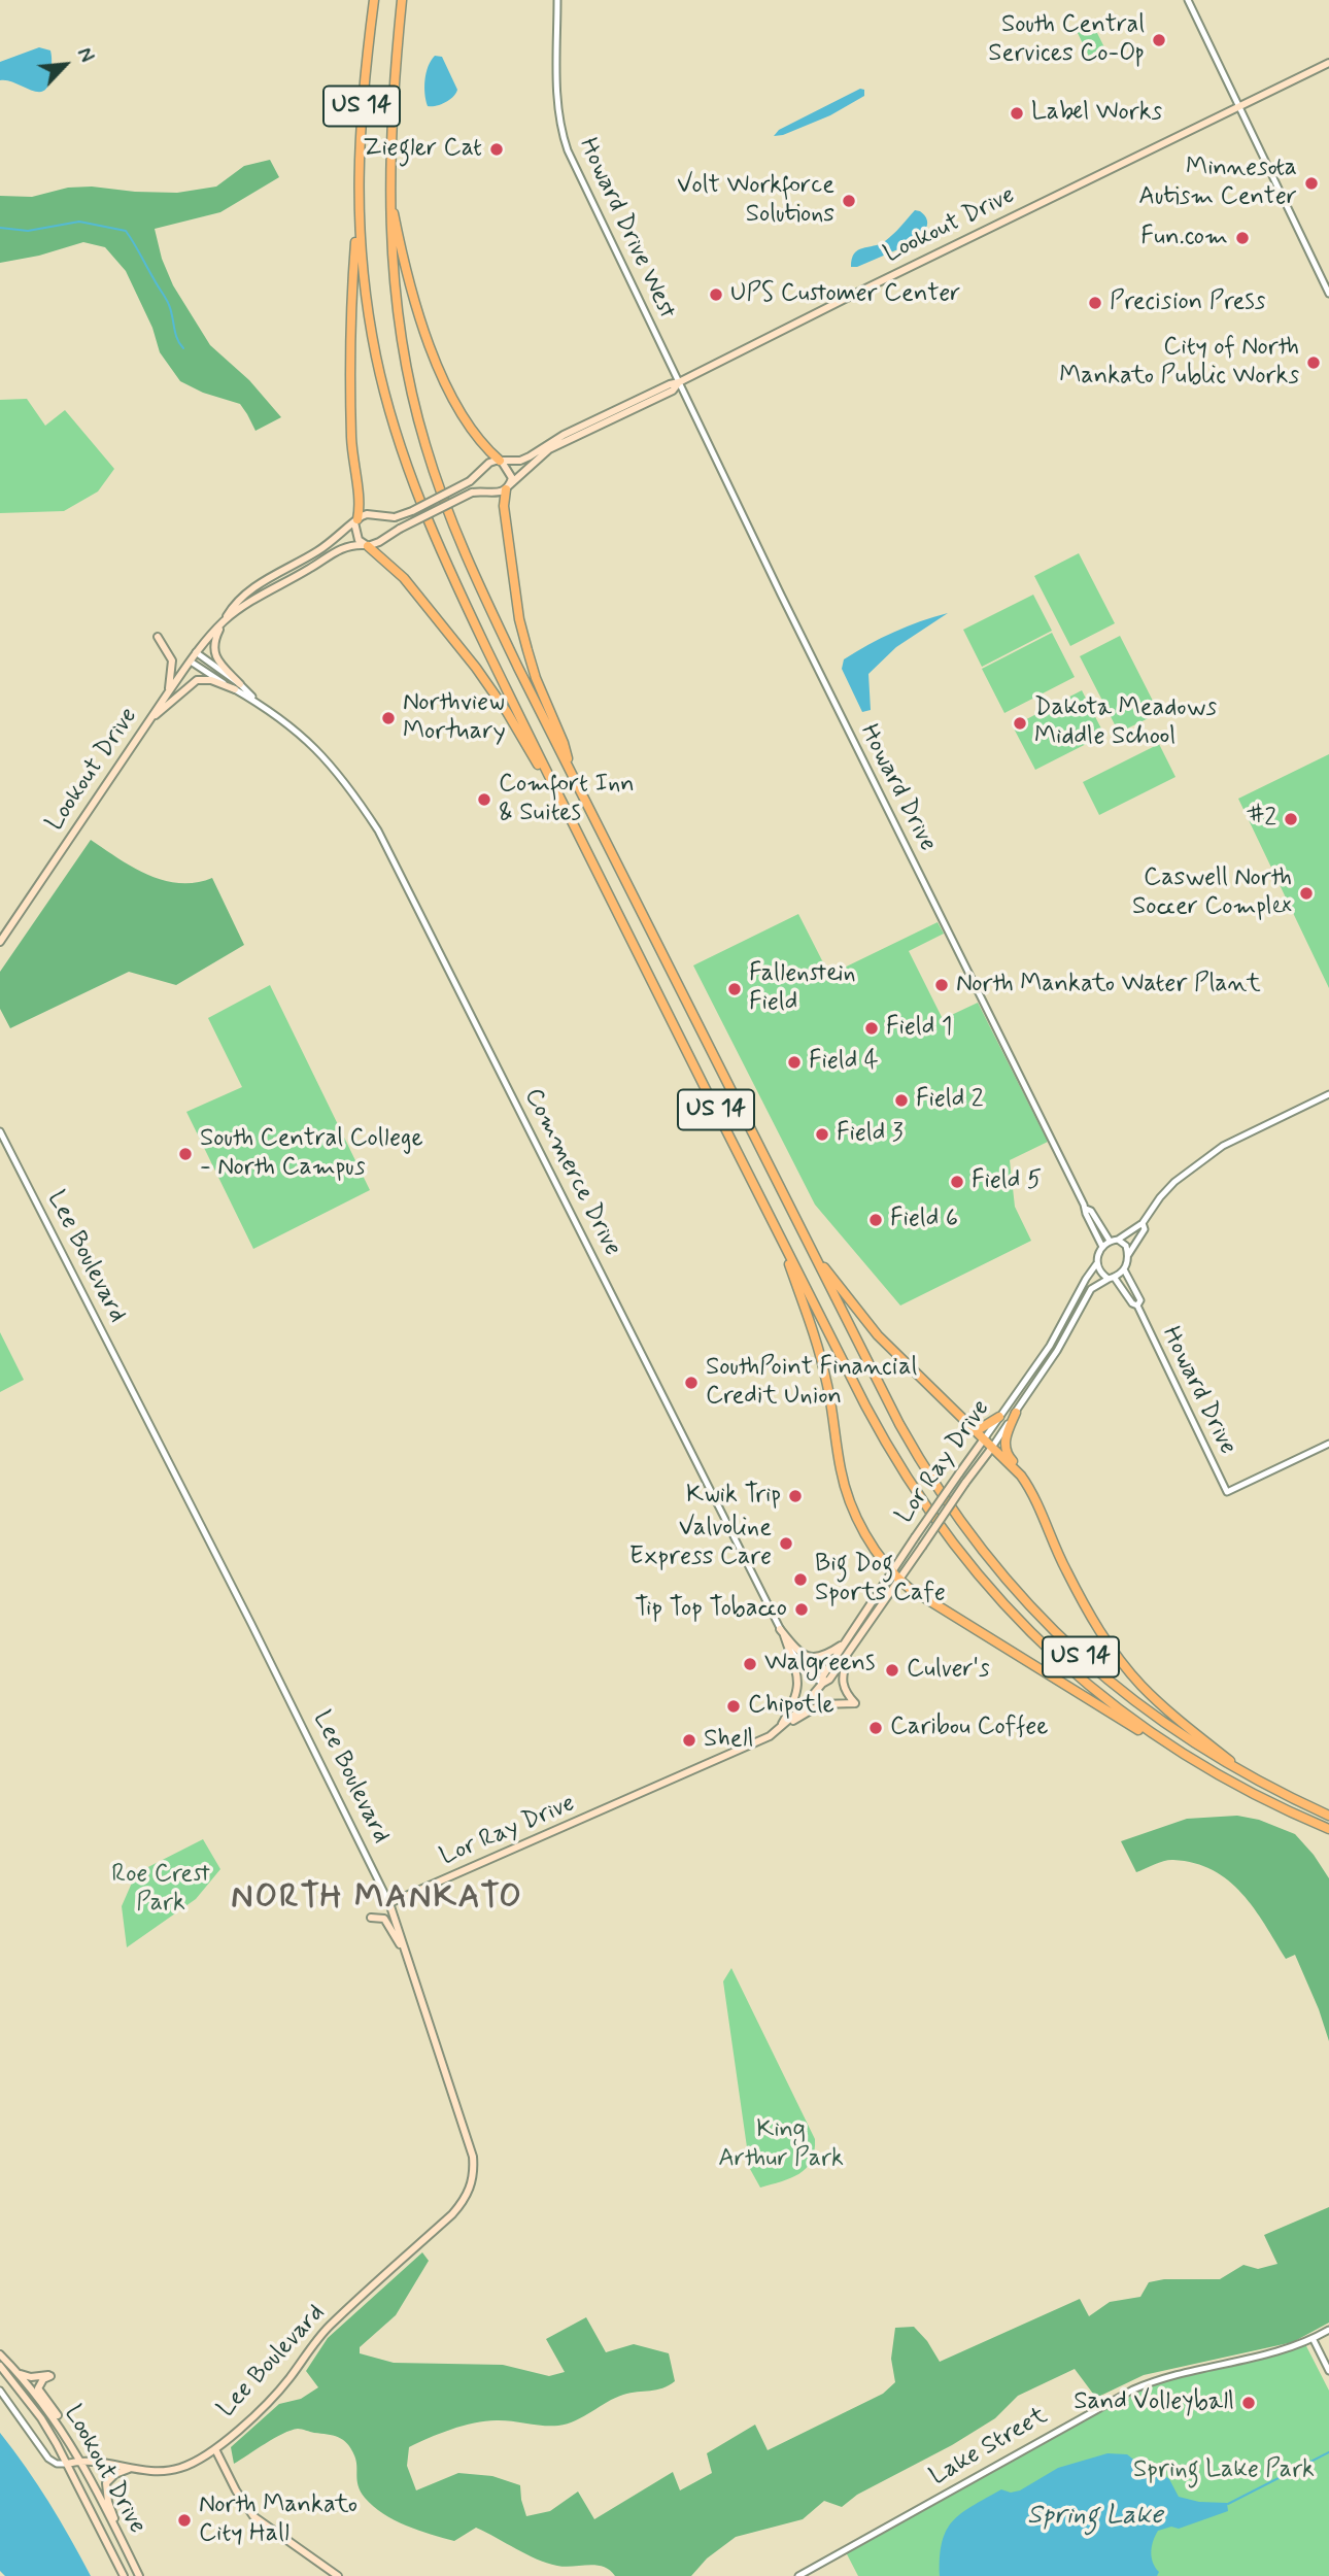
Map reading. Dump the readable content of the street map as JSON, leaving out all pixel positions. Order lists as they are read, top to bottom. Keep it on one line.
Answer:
{"streets":{"highway":["US 14"],"main road":["Lookout Drive","Lee Boulevard","Lor Ray Drive"],"street":["Howard Drive West","Howard Drive","Commerce Drive","Lake Street"]},"crossings":[["US 14","Lookout Drive"],["Lookout Drive","Howard Drive West"],["Lookout Drive","Howard Drive"],["Lookout Drive","Commerce Drive"],["Lookout Drive","Lee Boulevard"],["Howard Drive West","Howard Drive"],["Howard Drive","Lor Ray Drive"],["Commerce Drive","Lor Ray Drive"],["Lee Boulevard","Lor Ray Drive"]],"districts":["NORTH MANKATO"],"water":["Spring Lake"],"parks":["Roe Crest Park","King Arthur Park","Spring Lake Park"],"places":["South Central Services Co-Op","Label Works","Ziegler Cat","Minnesota Autism Center","Volt Workforce Solutions","Fun.com","UPS Customer Center","Precision Press","City of North Mankato Public Works","Northview Mortuary","Dakota Meadows Middle School","Comfort Inn & Suites","#2","Caswell North Soccer Complex","North Mankato Water Plant","Fallenstein Field","Field 1","Field 4","Field 2","Field 3","South Central College - North Campus","Field 5","Field 6","SouthPoint Financial Credit Union","Kwik Trip","Valvoline Express Care","Big Dog Sports Cafe","Tip Top Tobacco","Walgreens","Culver's","Chipotle","Caribou Coffee","Shell","Sand Volleyball","North Mankato City Hall"],"north":"top right"}
